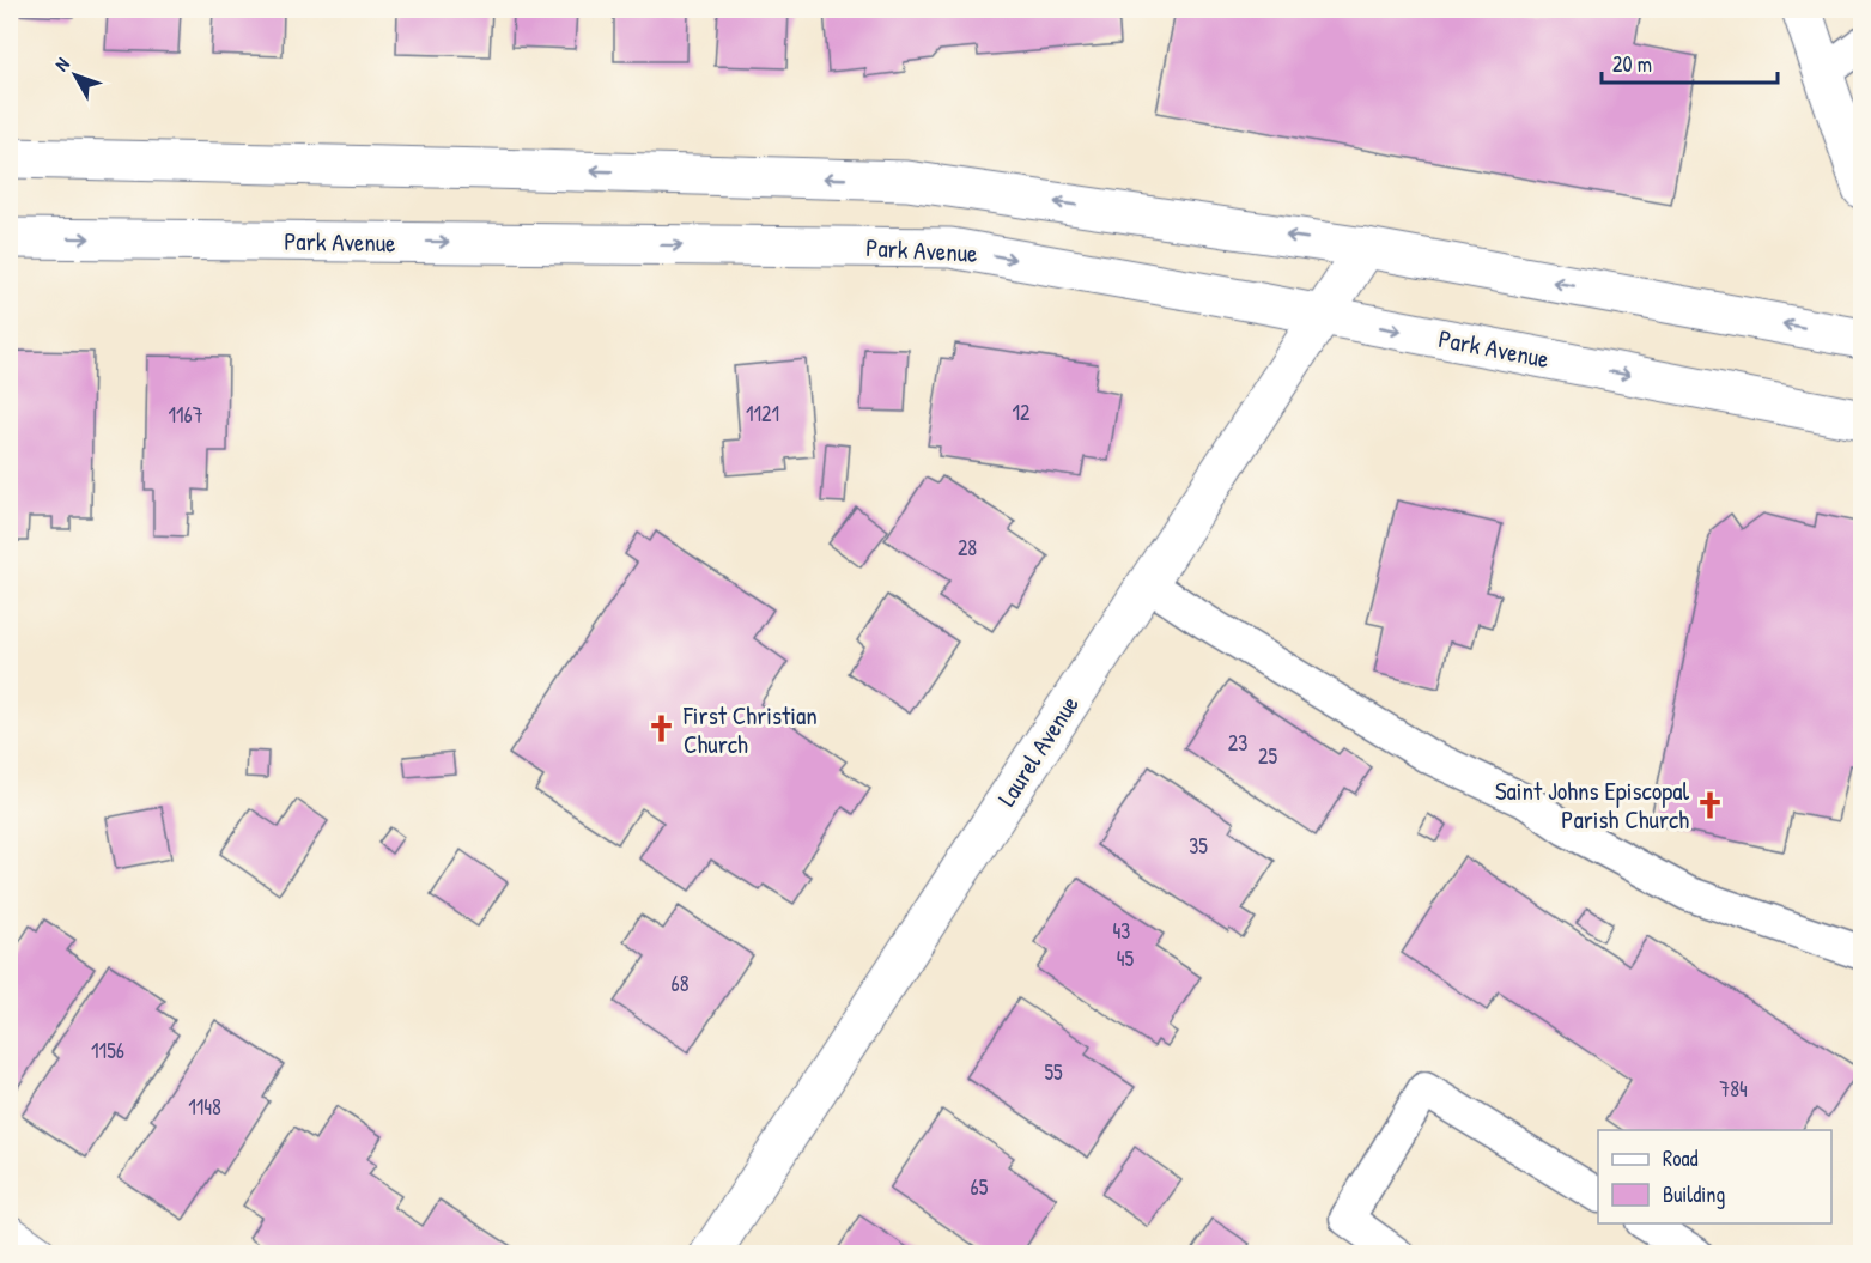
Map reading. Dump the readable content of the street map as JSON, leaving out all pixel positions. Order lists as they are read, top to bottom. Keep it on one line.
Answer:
{"streets":{"main road":["Park Avenue","Laurel Avenue"]},"crossings":[["Park Avenue","Laurel Avenue"]],"places":{"church":["First Christian Church","Saint Johns Episcopal Parish Church"]},"house_numbers":["12","1121","1167","28","23","25","35","43","45","68","1156","55","784","1148","65"],"legend":["Road","Building"],"scale_bar":"20 m","north":"top left"}
